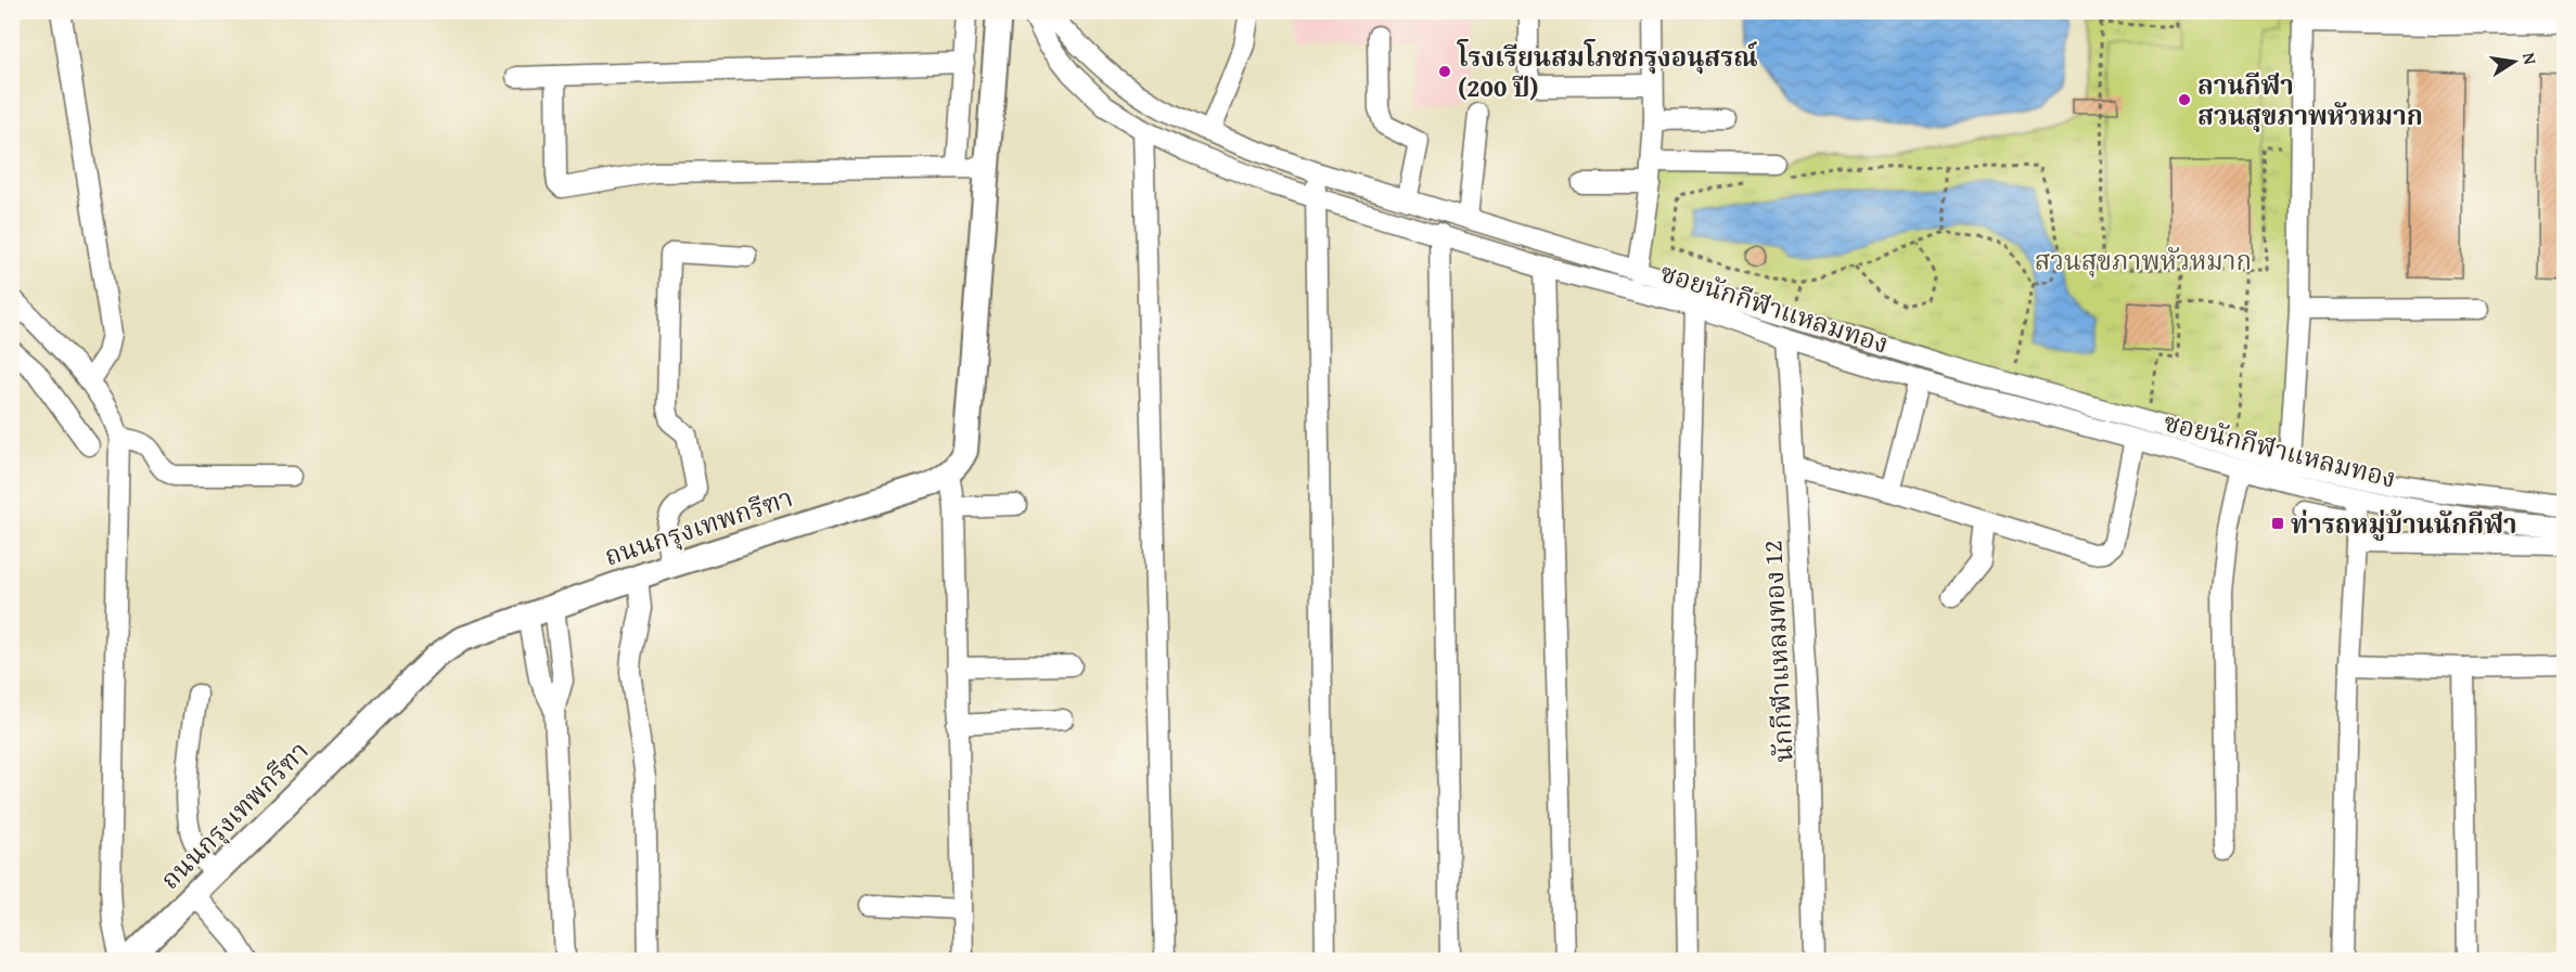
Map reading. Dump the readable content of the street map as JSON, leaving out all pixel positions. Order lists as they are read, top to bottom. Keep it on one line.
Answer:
{"streets":{"main road":["ถนนกรุงเทพกรีฑา"],"street":["ซอยนักกีฬาแหลมทอง","นักกีฬาแหลมทอง 12"]},"crossings":[["ซอยนักกีฬาแหลมทอง","นักกีฬาแหลมทอง 12"]],"parks":["สวนสุขภาพหัวหมาก"],"places":{"other":["โรงเรียนสมโภชกรุงอนุสรณ์ (200 ปี)","ลานกีฬา สวนสุขภาพหัวหมาก"],"transit":["ท่ารถหมู่บ้านนักกีฬา"]},"north":"right"}
